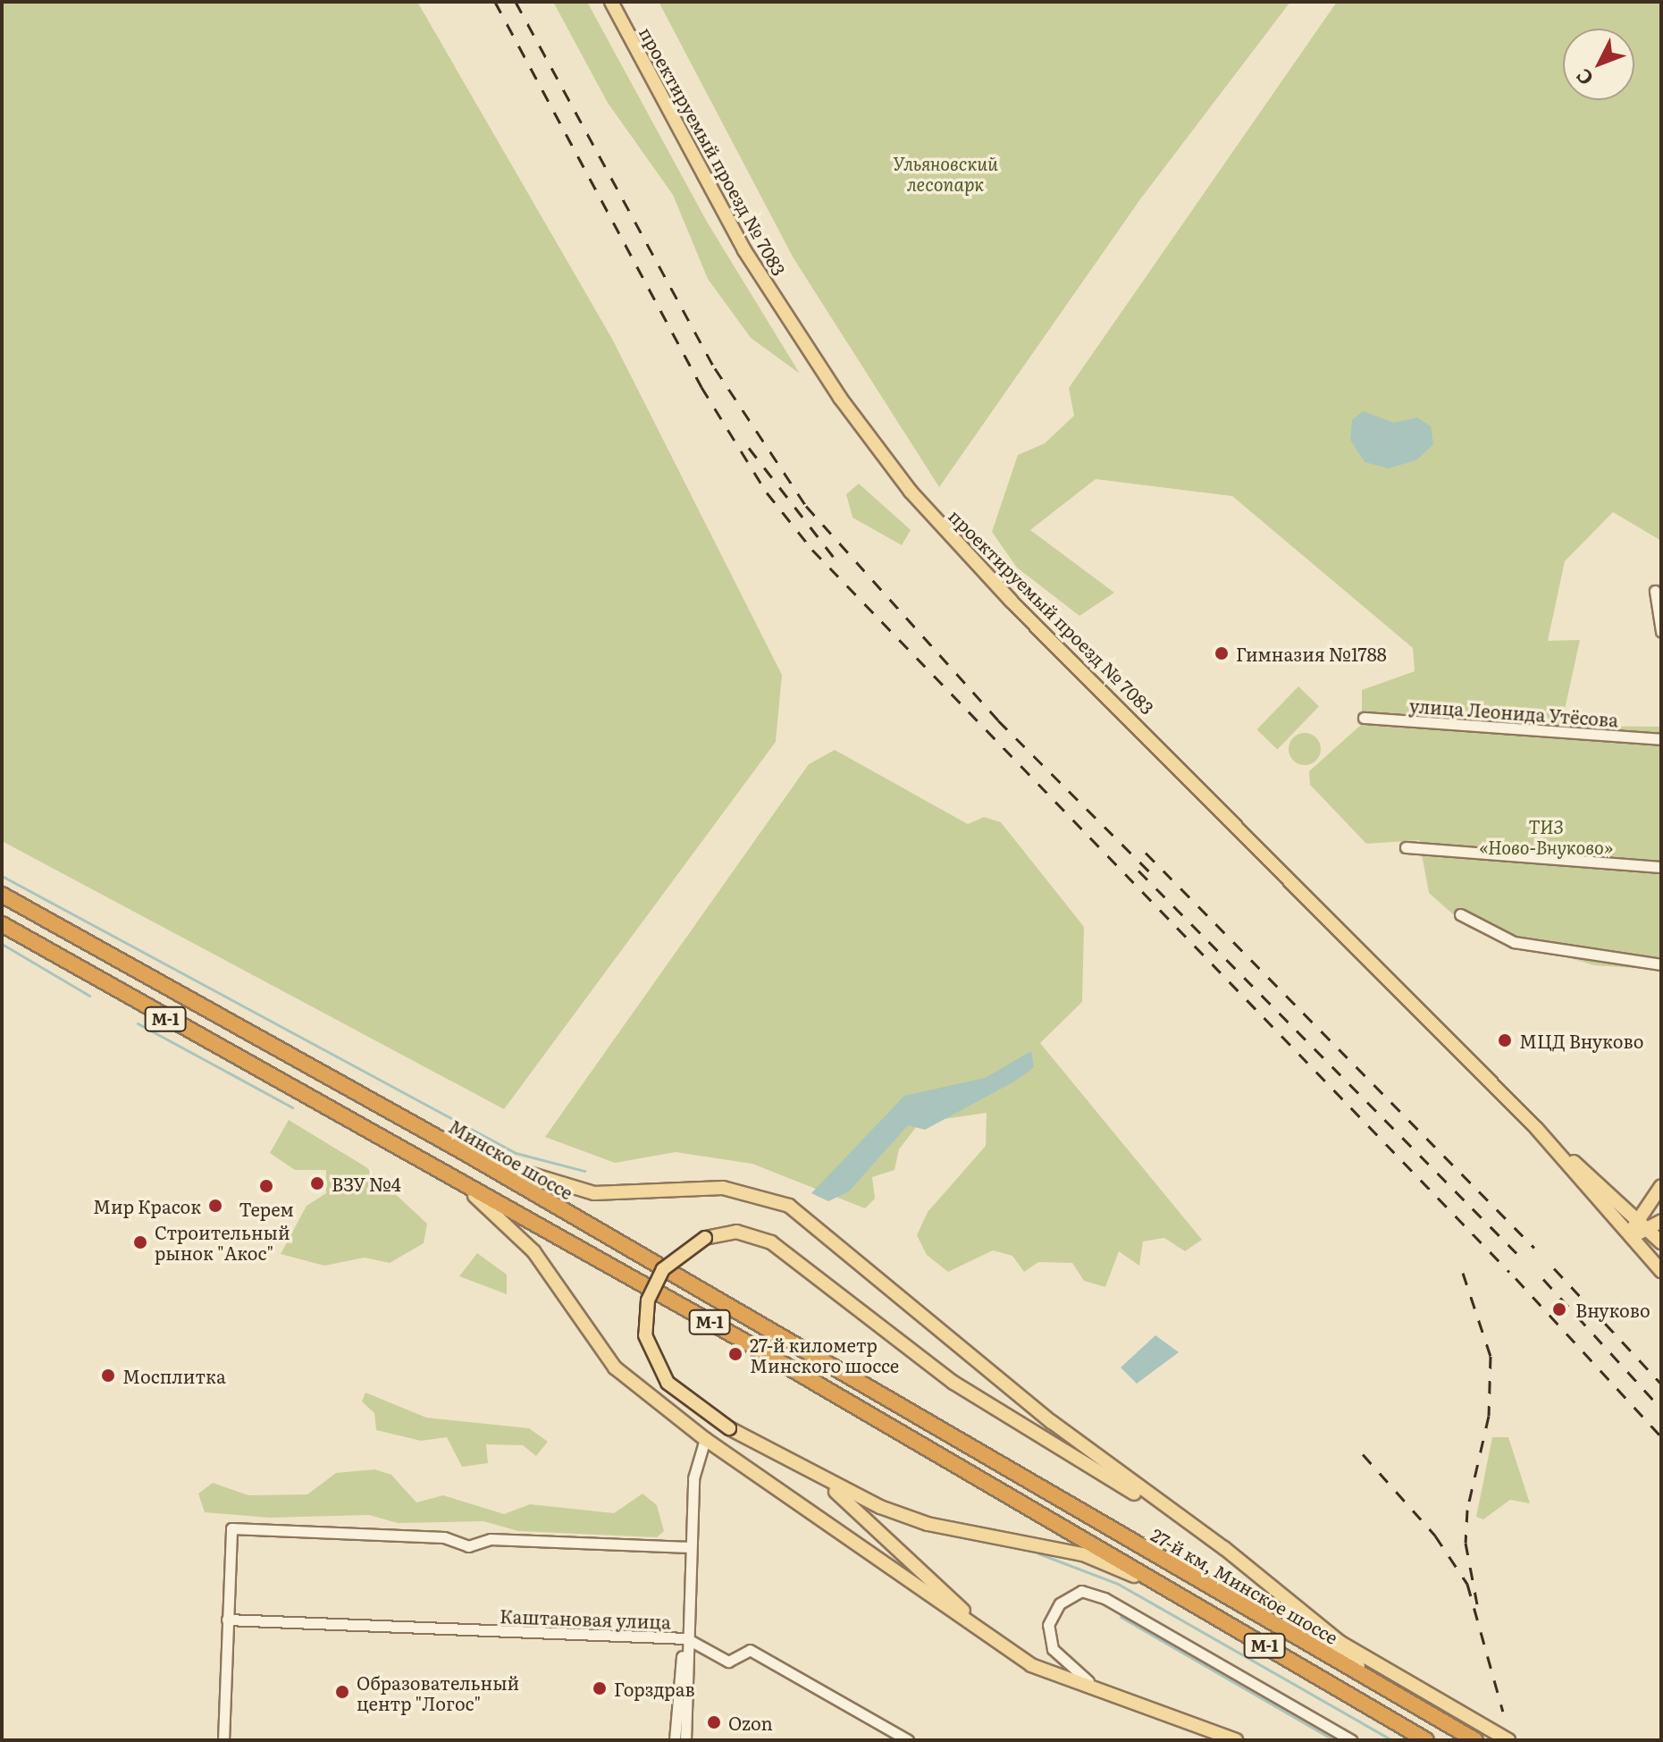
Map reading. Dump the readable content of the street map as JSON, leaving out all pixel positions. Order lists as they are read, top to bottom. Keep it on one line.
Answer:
{"streets":{"highway":["М-1","Минское шоссе","27-й км, Минское шоссе"],"main road":["проектируемый проезд № 7083"],"street":["улица Леонида Утёсова","Каштановая улица"]},"crossings":[["Минское шоссе","27-й км, Минское шоссе"]],"parks":["Ульяновский лесопарк","ТИЗ «Ново-Внуково»"],"places":["Гимназия №1788","МЦД Внуково","ВЗУ №4","Терем","Мир Красок","Строительный рынок \"Акос\"","Внуково","27-й километр Минского шоссе","Мосплитка","Горздрав","Образовательный центр \"Логос\"","Ozon"],"north":"bottom left"}
